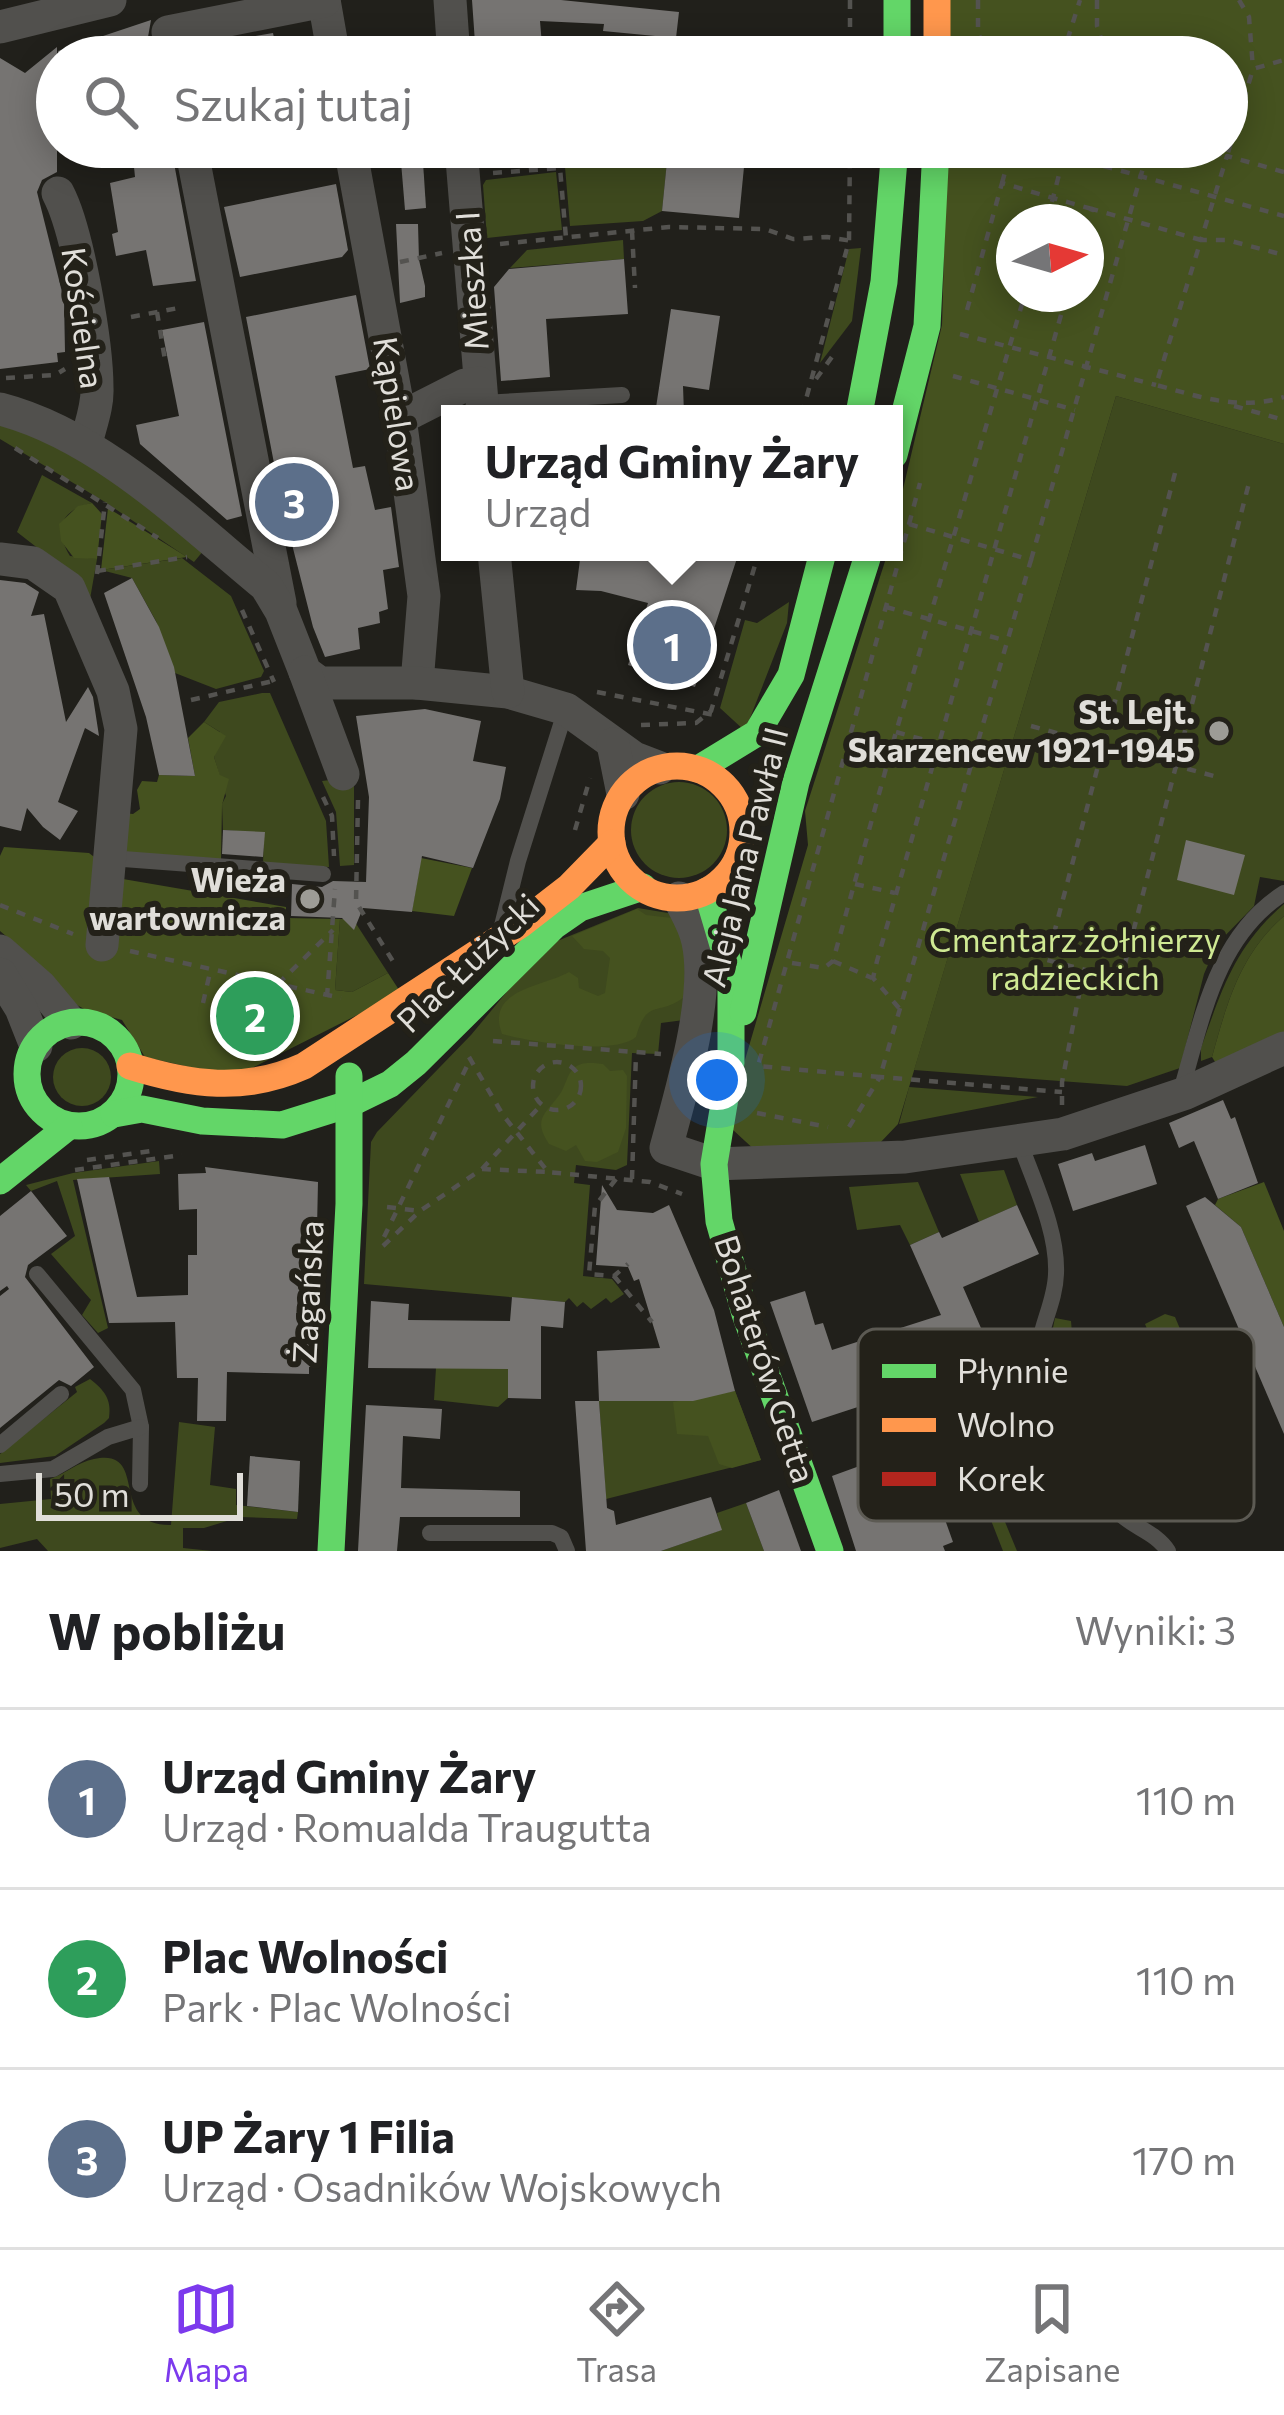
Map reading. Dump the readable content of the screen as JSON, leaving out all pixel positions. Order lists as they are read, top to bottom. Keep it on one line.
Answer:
{"streets":{"street":["Mieszka I","Kościelna","Kąpielowa","Aleja Jana Pawła II","Plac Łużycki","Żagańska","Bohaterów Getta"]},"crossings":[["Aleja Jana Pawła II","Plac Łużycki"],["Aleja Jana Pawła II","Bohaterów Getta"],["Plac Łużycki","Żagańska"],["Plac Łużycki","Bohaterów Getta"]],"parks":["Cmentarz żołnierzy radzieckich"],"places":["St. Lejt. Skarzencew 1921-1945","Wieża wartownicza"],"legend":["Płynnie","Wolno","Korek"],"scale_bar":"50 m","north":"right","page":{"search":"Szukaj tutaj","popup":["Urząd Gminy Żary","Urząd"],"pins":["3","1","2"],"scale":"50 m","heading":["W pobliżu","Wyniki: 3"],"list":[{"mark":"1","name":"Urząd Gminy Żary","note":"Urząd · Romualda Traugutta","value":"110 m"},{"mark":"2","name":"Plac Wolności","note":"Park · Plac Wolności","value":"110 m"},{"mark":"3","name":"UP Żary 1 Filia","note":"Urząd · Osadników Wojskowych","value":"170 m"}],"nav":["Mapa","Trasa","Zapisane"]}}
